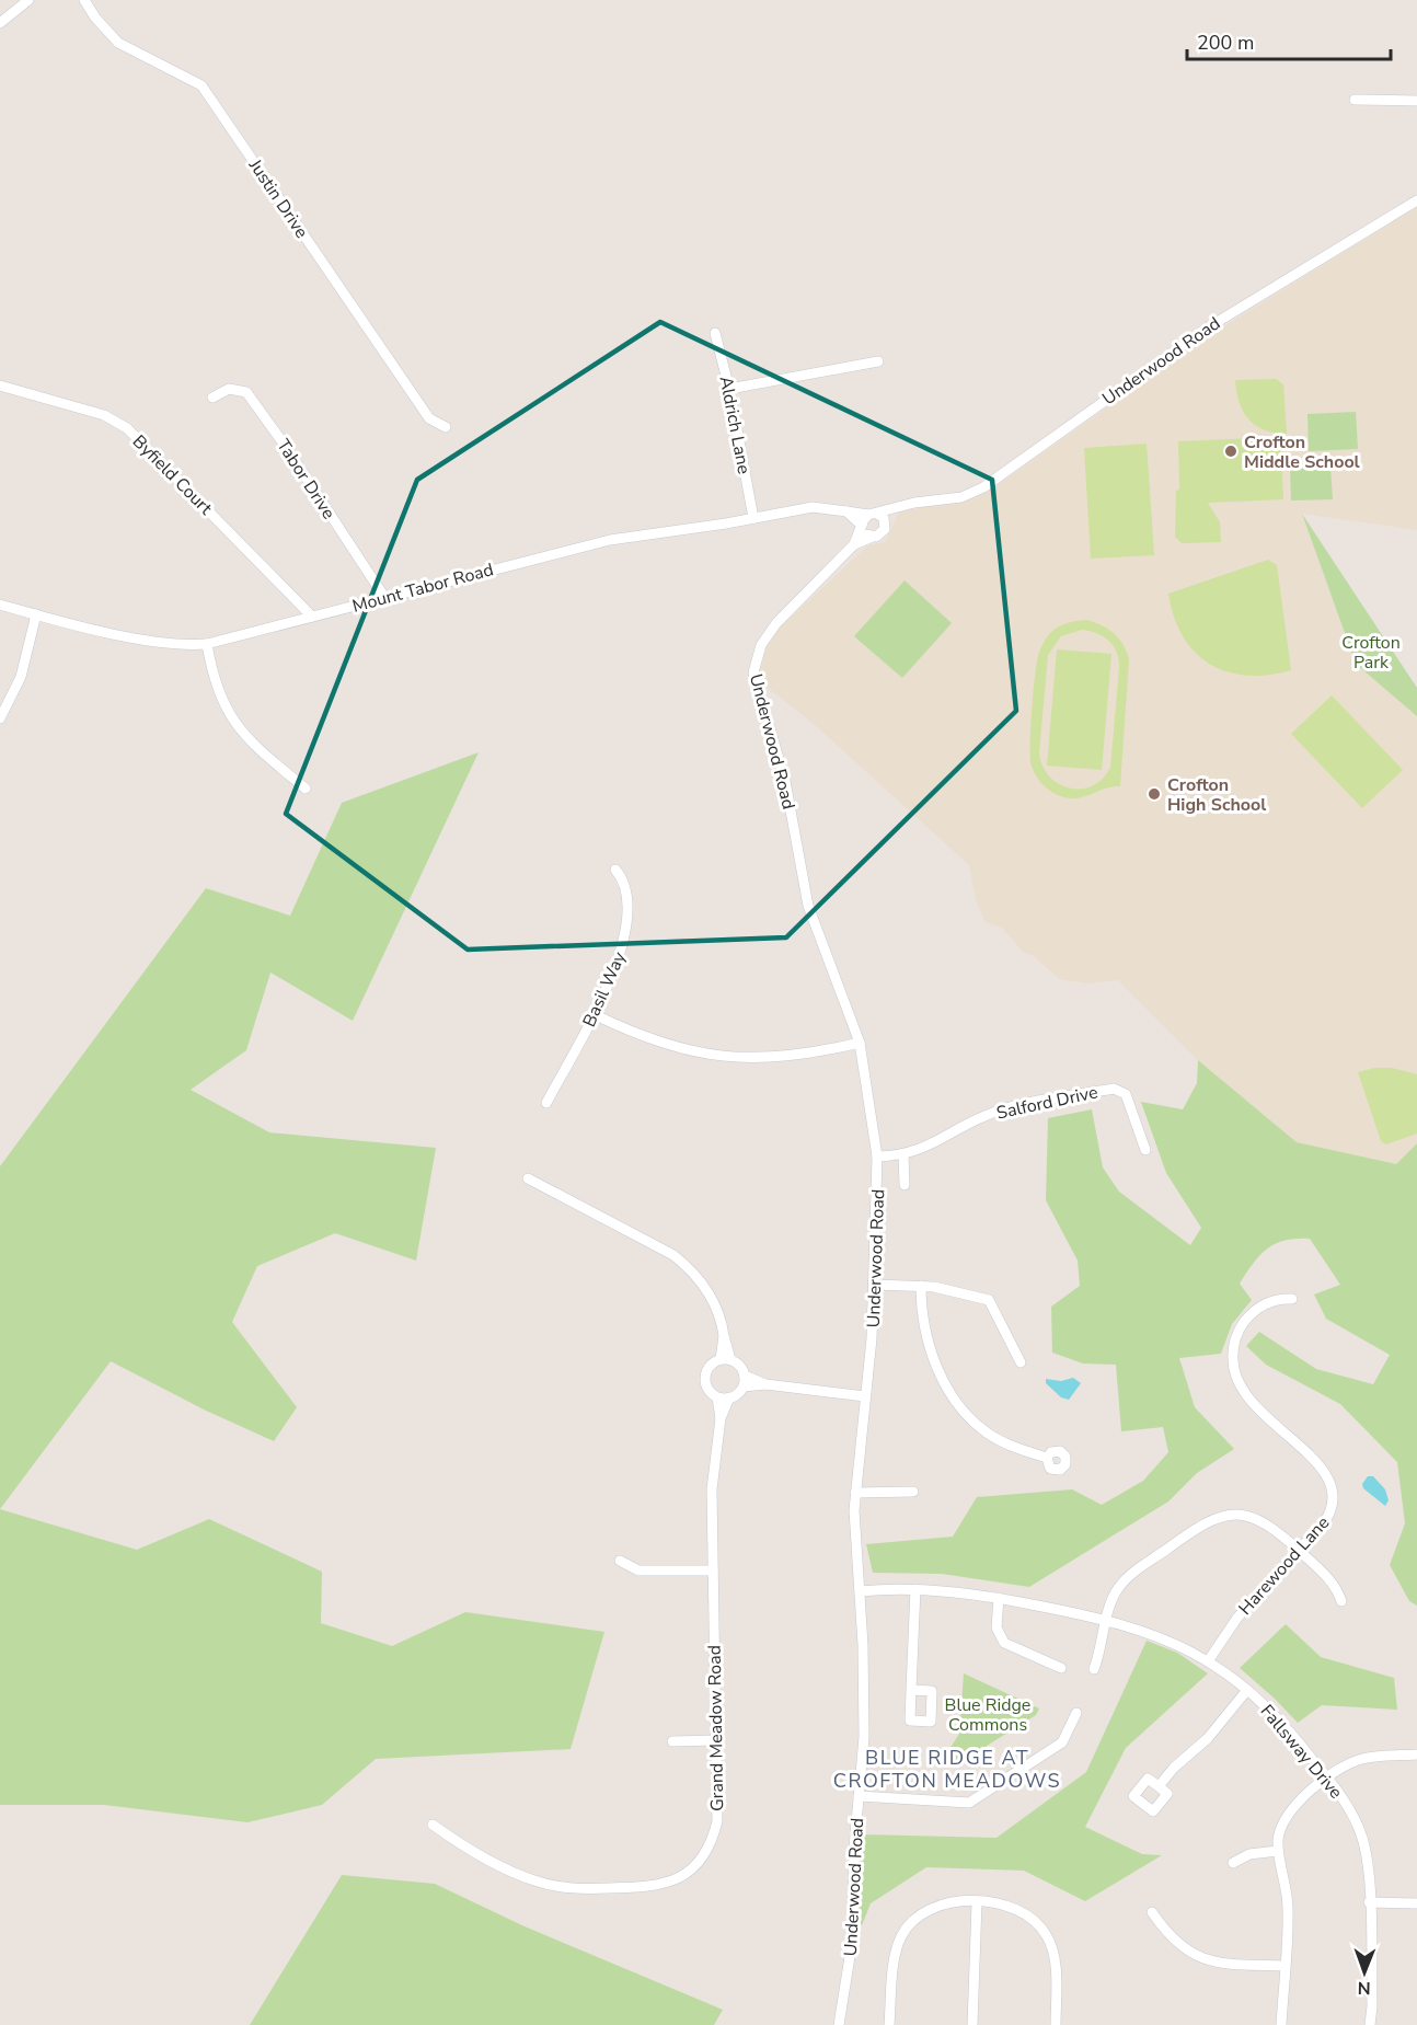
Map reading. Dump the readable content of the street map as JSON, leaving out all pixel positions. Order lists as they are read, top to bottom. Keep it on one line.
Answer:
{"streets":{"street":["Justin Drive","Underwood Road","Aldrich Lane","Byfield Court","Tabor Drive","Mount Tabor Road","Basil Way","Salford Drive","Harewood Lane","Grand Meadow Road","Fallsway Drive"]},"crossings":[["Underwood Road","Mount Tabor Road"],["Underwood Road","Salford Drive"],["Underwood Road","Fallsway Drive"],["Aldrich Lane","Mount Tabor Road"],["Byfield Court","Mount Tabor Road"],["Tabor Drive","Mount Tabor Road"],["Harewood Lane","Fallsway Drive"]],"districts":["BLUE RIDGE AT CROFTON MEADOWS"],"parks":["Crofton Park","Blue Ridge Commons"],"places":["Crofton Middle School","Crofton High School"],"scale_bar":"200 m","north":"bottom"}
